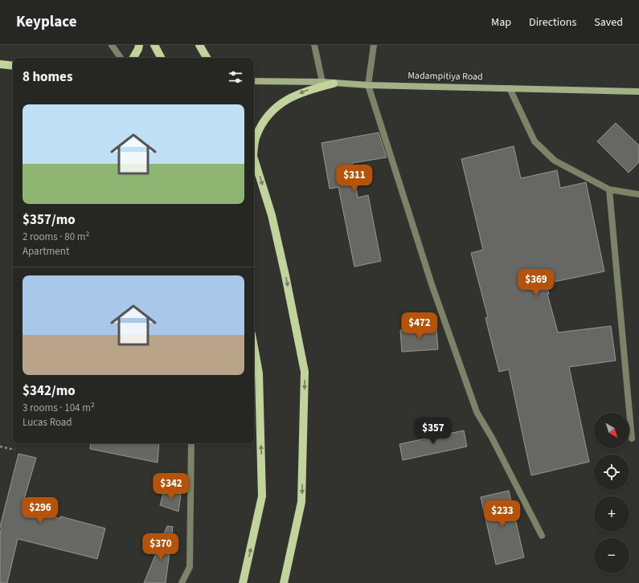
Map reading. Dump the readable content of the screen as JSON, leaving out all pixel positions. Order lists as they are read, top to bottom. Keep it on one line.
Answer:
{"streets":{"main road":["Madampitiya Road"]},"north":"bottom right","page":{"header":"Keyplace","nav":["Map","Directions","Saved"],"heading":"8 homes","list":[{"name":"$357/mo","note":"2 rooms · 80 m² · Apartment"},{"name":"$342/mo","note":"3 rooms · 104 m² · Lucas Road"}],"price":["$311","$369","$472","$357","$342","$296","$233","$370"],"map_buttons":["+","−"]}}
